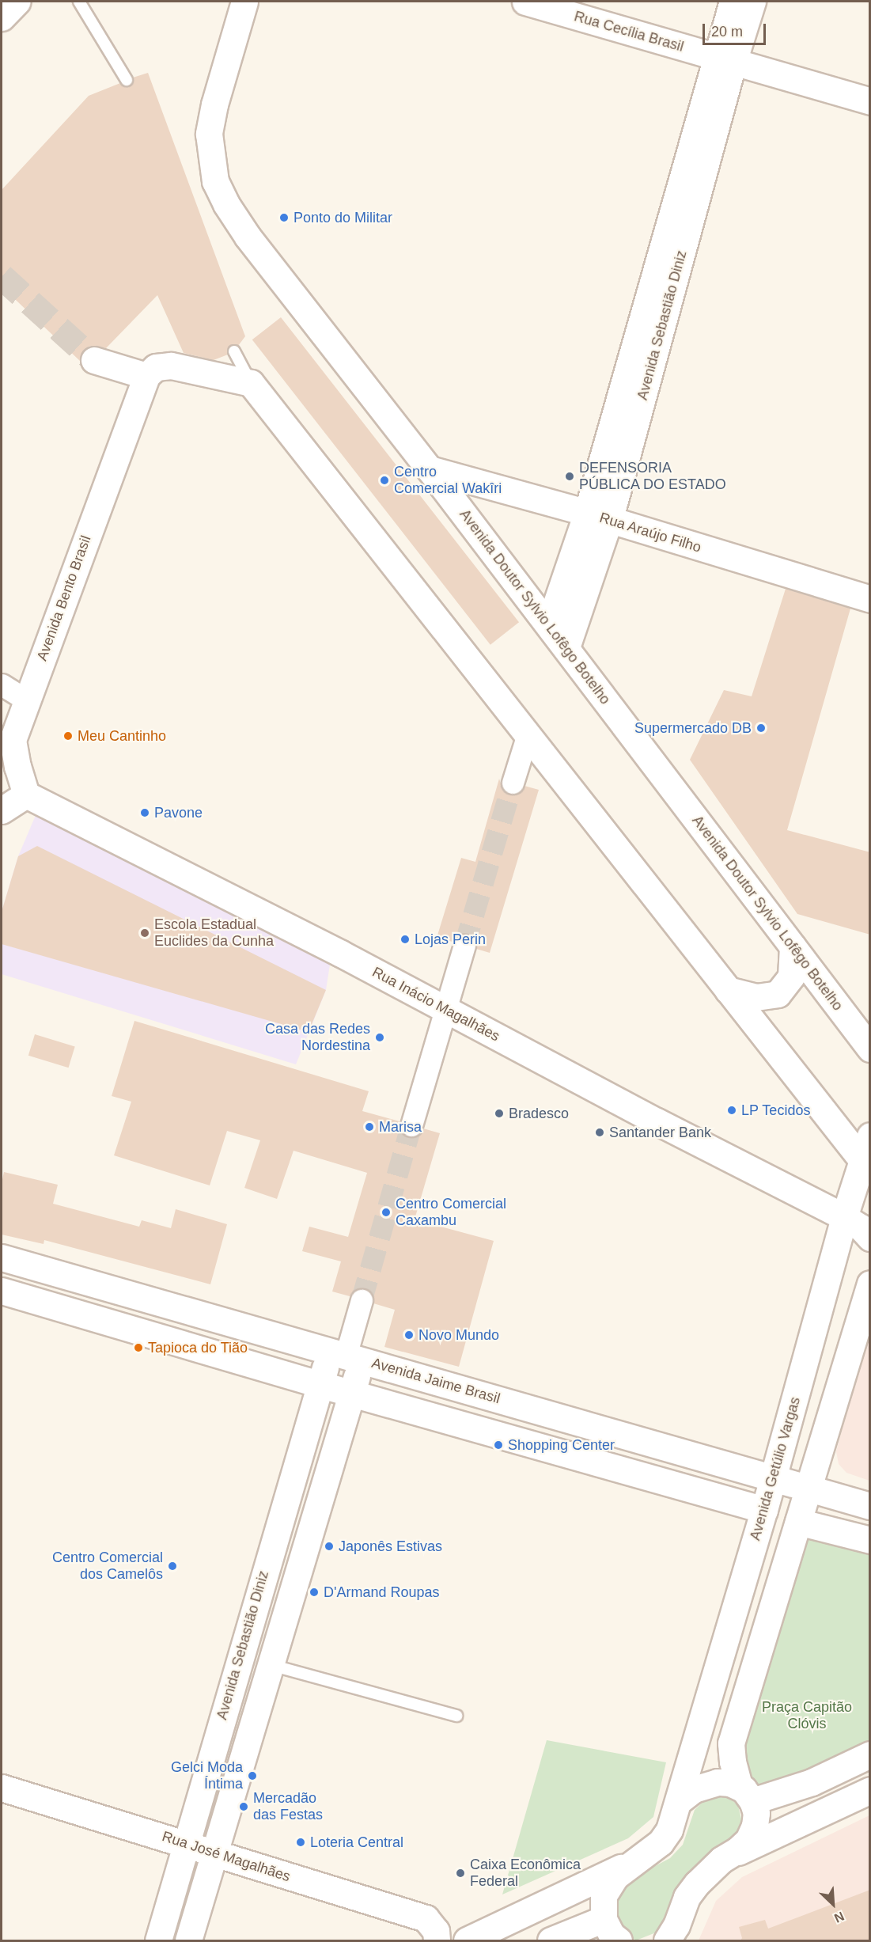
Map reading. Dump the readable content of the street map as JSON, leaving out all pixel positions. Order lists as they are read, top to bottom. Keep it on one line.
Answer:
{"streets":{"street":["Rua Cecília Brasil","Avenida Sebastião Diniz","Rua Araújo Filho","Avenida Bento Brasil","Avenida Doutor Sylvio Lofêgo Botelho","Rua Inácio Magalhães","Avenida Jaime Brasil","Avenida Getúlio Vargas","Rua José Magalhães"]},"crossings":[["Rua Cecília Brasil","Avenida Sebastião Diniz"],["Avenida Sebastião Diniz","Rua Araújo Filho"],["Avenida Sebastião Diniz","Avenida Doutor Sylvio Lofêgo Botelho"],["Avenida Sebastião Diniz","Avenida Jaime Brasil"],["Avenida Sebastião Diniz","Rua José Magalhães"],["Rua Araújo Filho","Avenida Doutor Sylvio Lofêgo Botelho"],["Avenida Bento Brasil","Rua Inácio Magalhães"],["Rua Inácio Magalhães","Avenida Getúlio Vargas"],["Avenida Jaime Brasil","Avenida Getúlio Vargas"]],"parks":["Praça Capitão Clóvis"],"places":["Ponto do Militar","DEFENSORIA PÚBLICA DO ESTADO","Centro Comercial Wakîri","Supermercado DB","Meu Cantinho","Pavone","Escola Estadual Euclides da Cunha","Lojas Perin","Casa das Redes Nordestina","LP Tecidos","Bradesco","Marisa","Santander Bank","Centro Comercial Caxambu","Novo Mundo","Tapioca do Tião","Shopping Center","Japonês Estivas","Centro Comercial dos Camelôs","D'Armand Roupas","Gelci Moda Íntima","Mercadão das Festas","Loteria Central","Caixa Econômica Federal"],"scale_bar":"20 m","north":"bottom right"}
